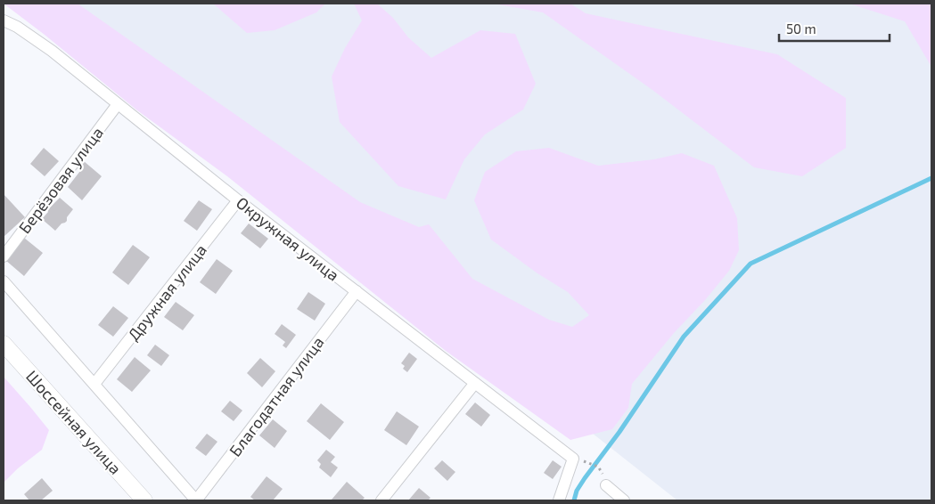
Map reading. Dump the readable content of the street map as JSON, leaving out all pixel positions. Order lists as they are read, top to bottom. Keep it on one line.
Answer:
{"streets":{"main road":["Шоссейная улица"],"street":["Берёзовая улица","Окружная улица","Дружная улица","Благодатная улица"]},"crossings":[["Берёзовая улица","Окружная улица"],["Окружная улица","Дружная улица"],["Окружная улица","Благодатная улица"]],"scale_bar":"50 m"}
